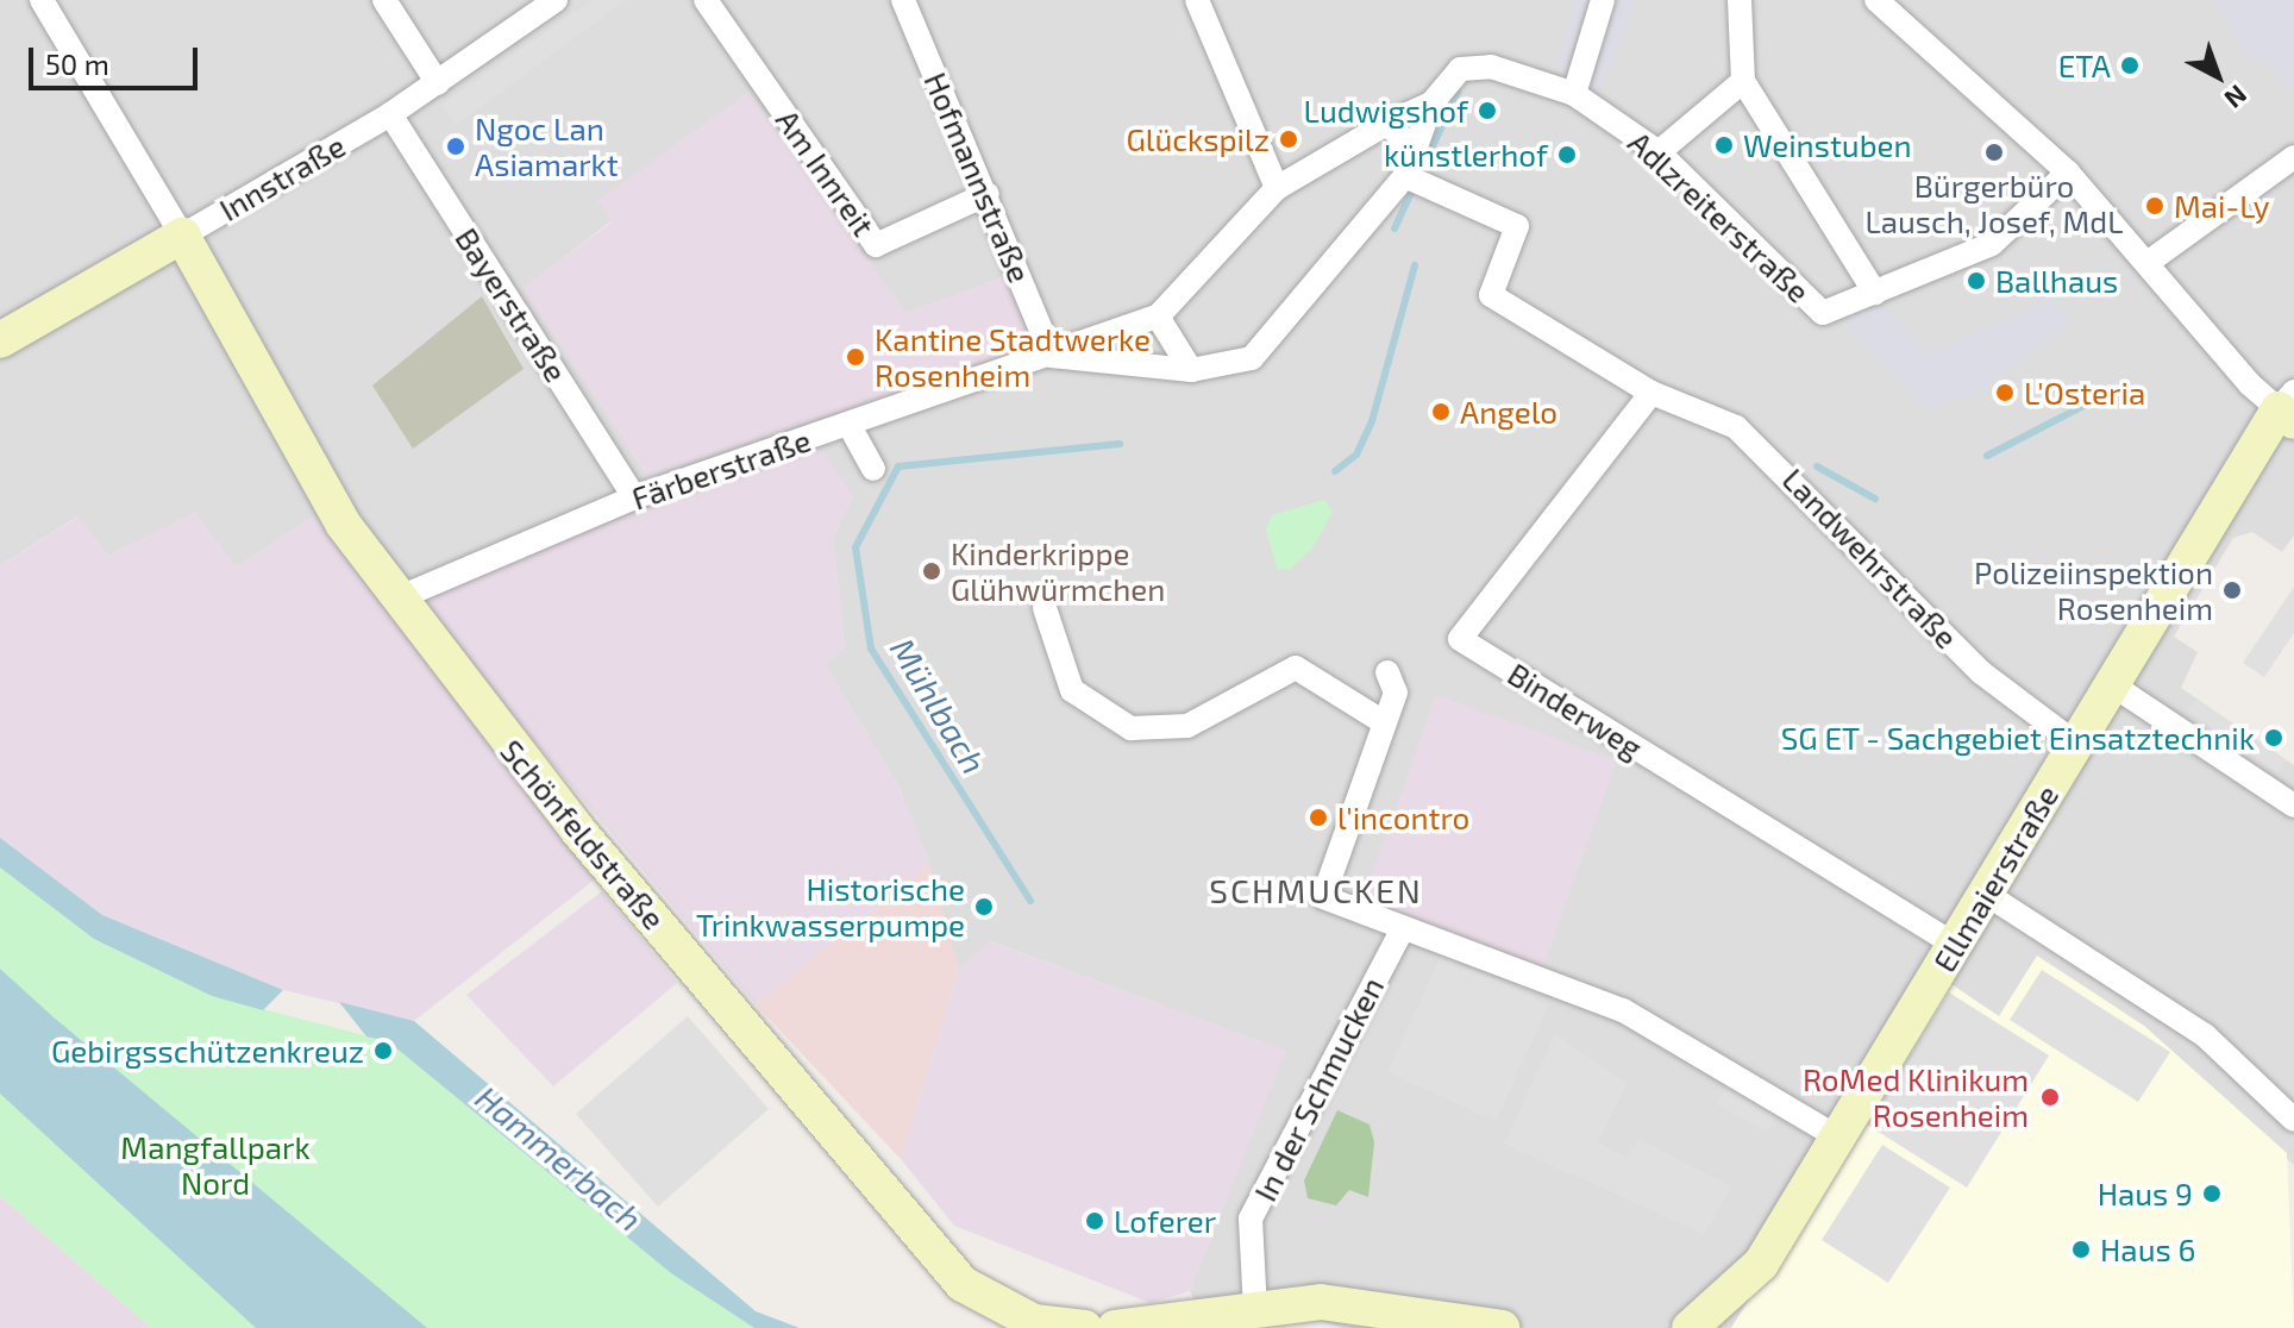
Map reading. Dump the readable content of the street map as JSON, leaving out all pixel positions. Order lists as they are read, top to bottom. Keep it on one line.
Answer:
{"streets":{"street":["Am Innreit","Innstraße","Hofmannstraße","Adlzreiterstraße","Bayerstraße","Färberstraße","Landwehrstraße","Binderweg","Schönfeldstraße","Ellmaierstraße","In der Schmucken"]},"crossings":[["Am Innreit","Hofmannstraße"],["Innstraße","Bayerstraße"],["Innstraße","Schönfeldstraße"],["Hofmannstraße","Färberstraße"],["Adlzreiterstraße","Färberstraße"],["Bayerstraße","Färberstraße"],["Färberstraße","Landwehrstraße"],["Färberstraße","Schönfeldstraße"],["Landwehrstraße","Binderweg"],["Landwehrstraße","Ellmaierstraße"],["Binderweg","Ellmaierstraße"]],"districts":["SCHMUCKEN"],"water":["Mühlbach","Hammerbach"],"parks":["Mangfallpark Nord"],"places":["ETA","Ludwigshof","Glückspilz","Weinstuben","Ngoc Lan Asiamarkt","Bürgerbüro Lausch, Josef, MdL","künstlerhof","Mai-Ly","Ballhaus","Kantine Stadtwerke Rosenheim","L'Osteria","Angelo","Kinderkrippe Glühwürmchen","Polizeiinspektion Rosenheim","SG ET - Sachgebiet Einsatztechnik","l'incontro","Historische Trinkwasserpumpe","Gebirgsschützenkreuz","RoMed Klinikum Rosenheim","Haus 9","Loferer","Haus 6"],"scale_bar":"50 m","north":"bottom right"}
